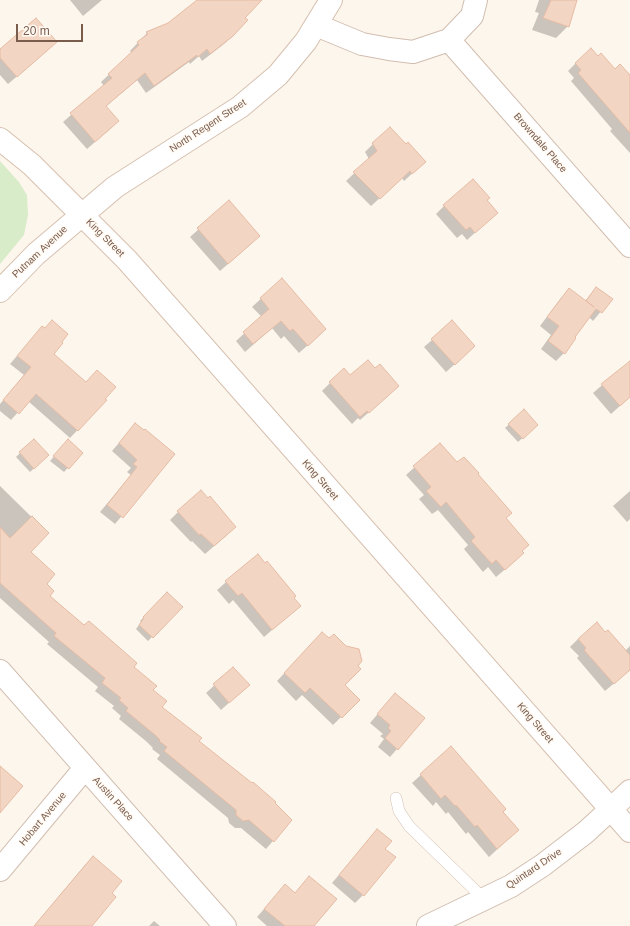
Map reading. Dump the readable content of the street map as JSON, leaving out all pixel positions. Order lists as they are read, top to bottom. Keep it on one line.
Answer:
{"streets":{"street":["North Regent Street","Browndale Place","King Street","Putnam Avenue","Austin Place","Hobart Avenue","Quintard Drive"]},"crossings":[["North Regent Street","King Street"],["North Regent Street","Putnam Avenue"],["King Street","Putnam Avenue"],["King Street","Quintard Drive"],["Austin Place","Hobart Avenue"]],"scale_bar":"20 m"}
